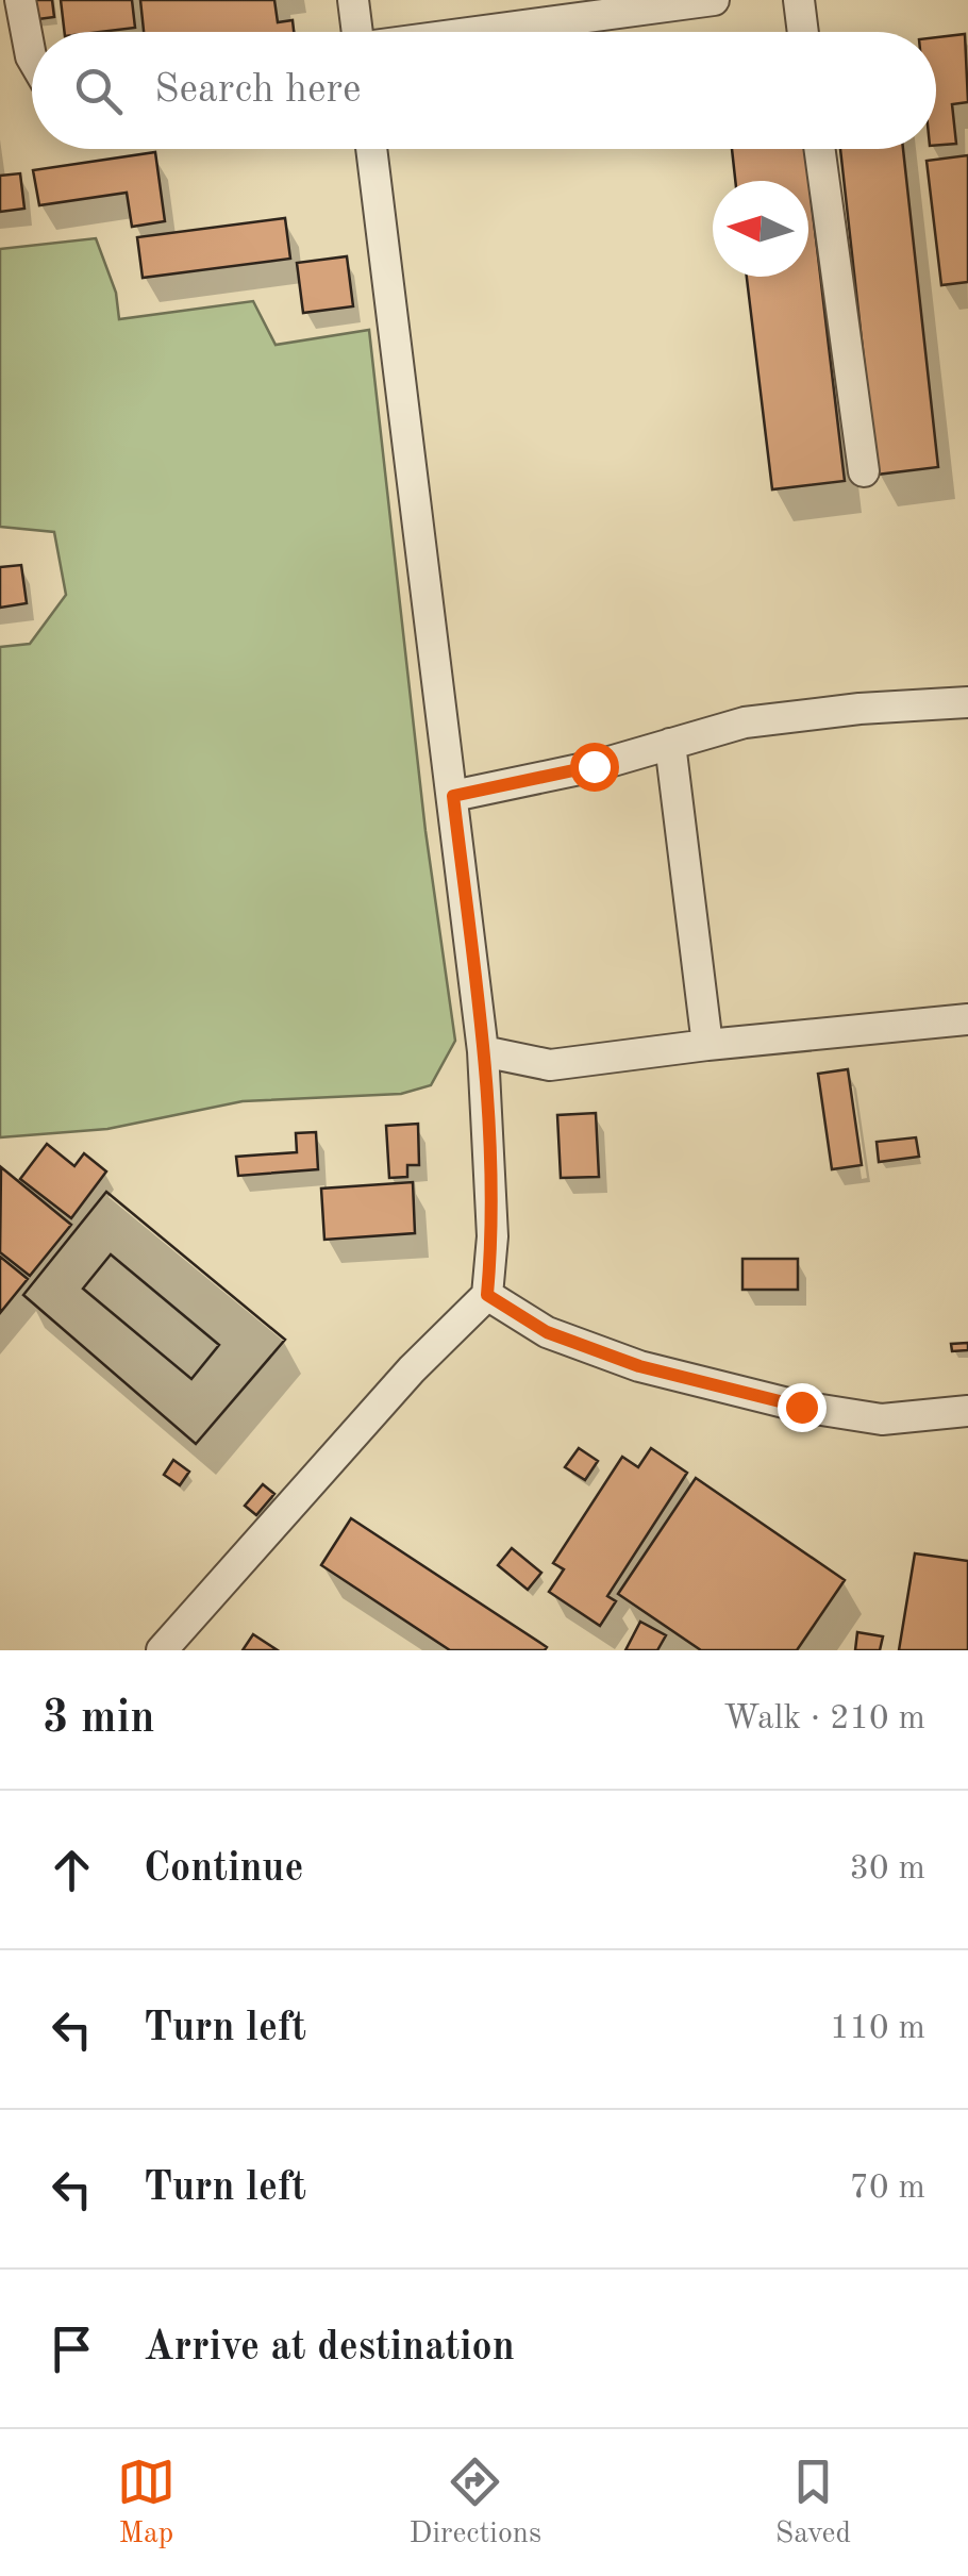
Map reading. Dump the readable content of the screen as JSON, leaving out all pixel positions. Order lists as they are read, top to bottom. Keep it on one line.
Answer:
{"north":"left","page":{"search":"Search here","heading":["3 min","Walk · 210 m"],"list":[["Continue","30 m"],["Turn left","110 m"],["Turn left","70 m"],"Arrive at destination"],"nav":["Map","Directions","Saved"]}}
